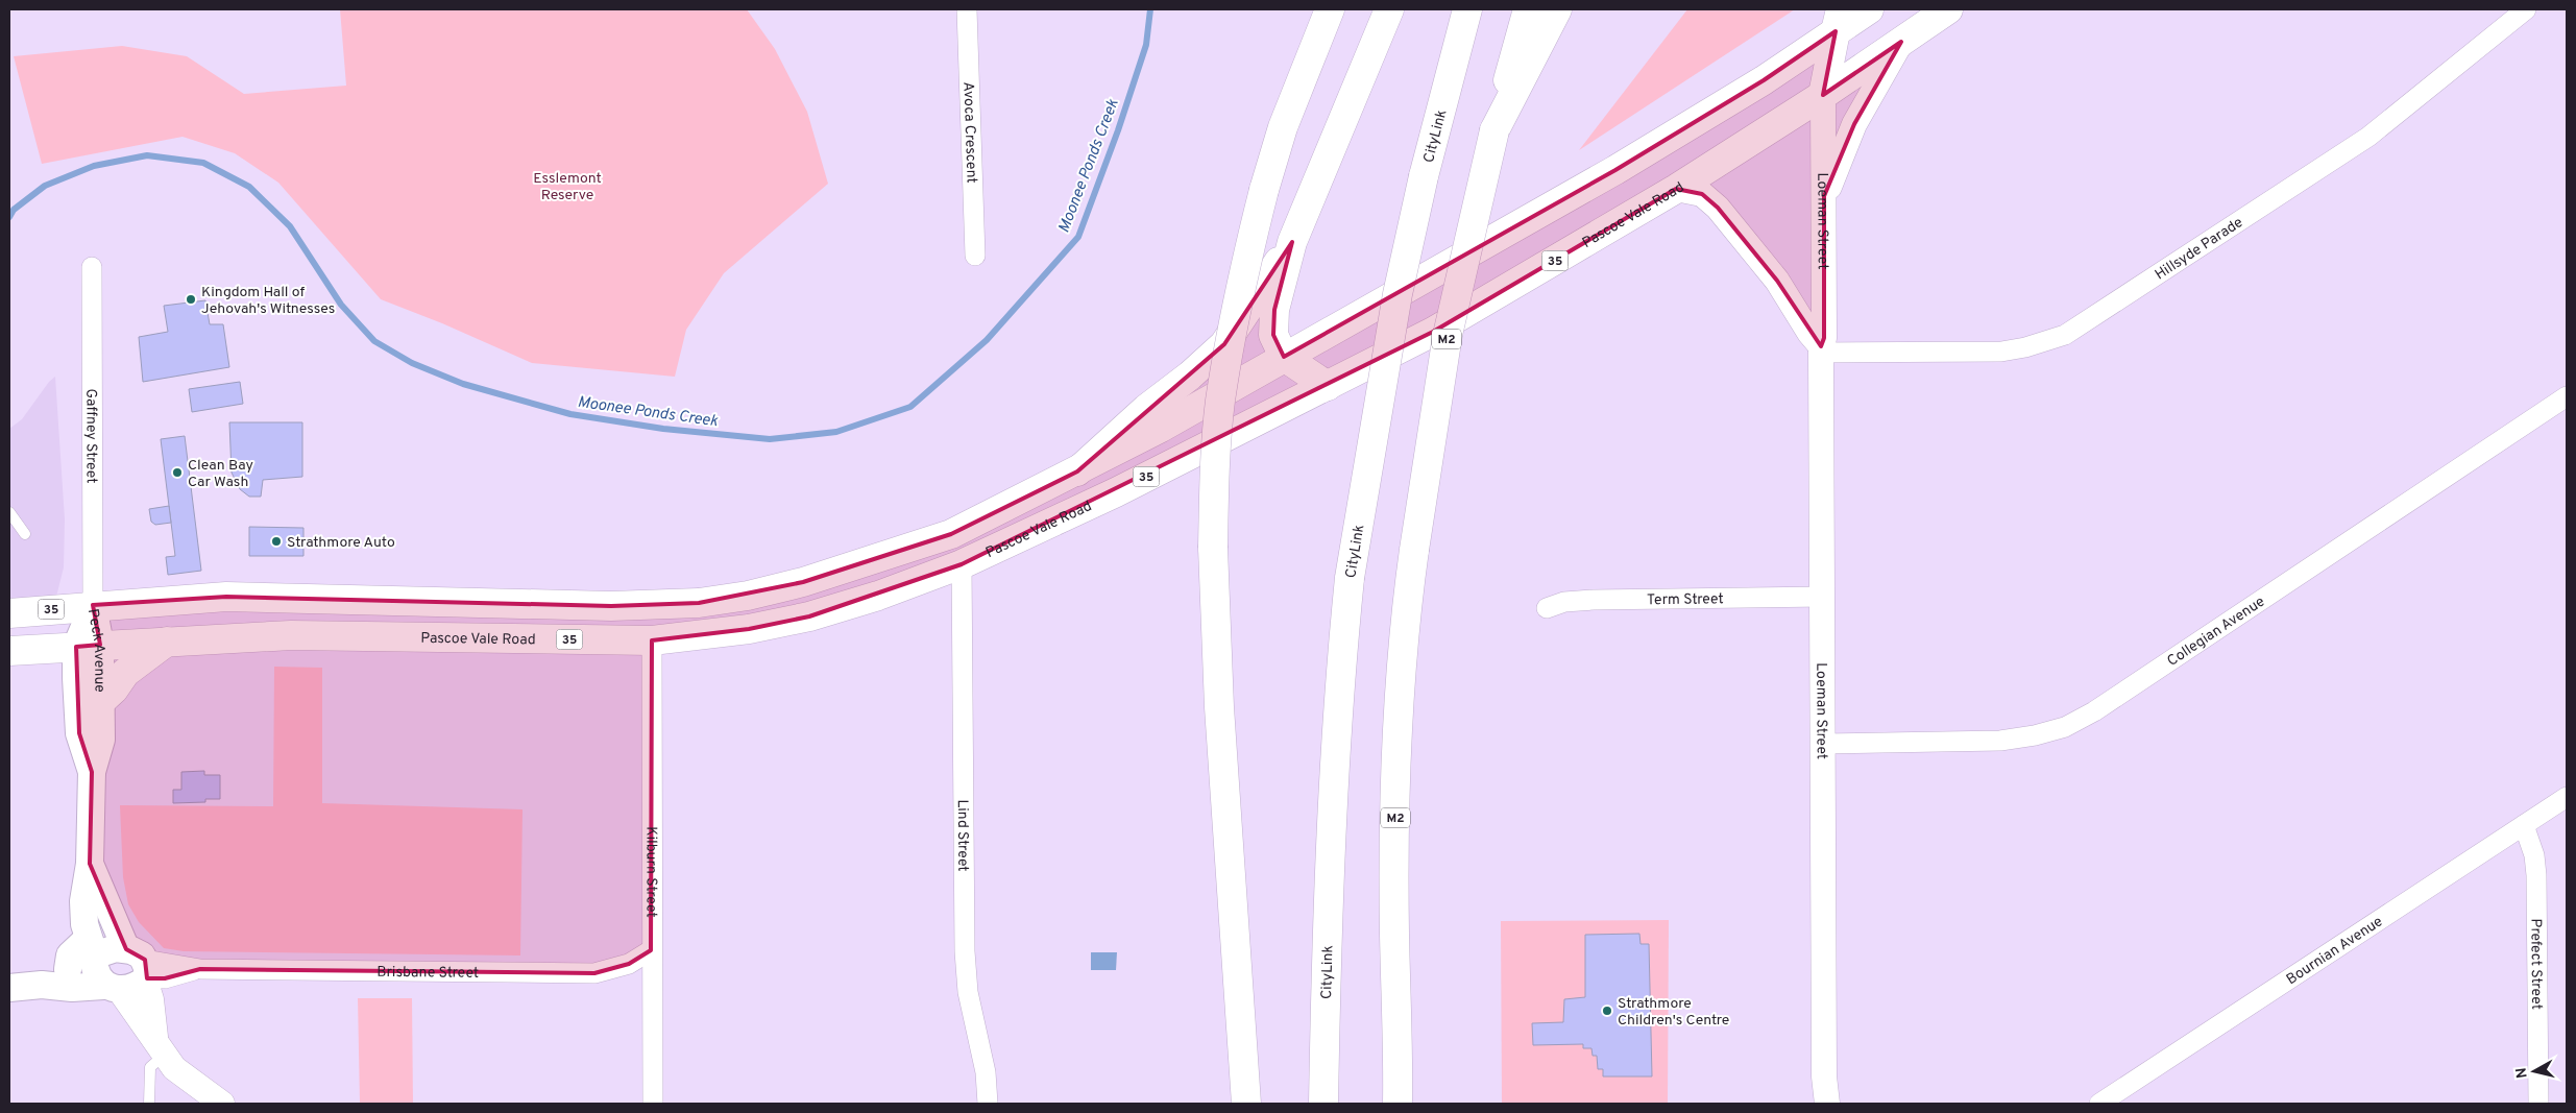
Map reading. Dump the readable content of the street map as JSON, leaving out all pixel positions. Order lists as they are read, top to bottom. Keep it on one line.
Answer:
{"streets":{"main road":["CityLink","Pascoe Vale Road","35","M2","Peck Avenue"],"street":["Avoca Crescent","Loeman Street","Hillsyde Parade","Gaffney Street","Term Street","Collegian Avenue","Lind Street","Kilburn Street","Bournian Avenue","Prefect Street","Brisbane Street"]},"crossings":[["Pascoe Vale Road","Loeman Street"],["Pascoe Vale Road","Peck Avenue"],["Pascoe Vale Road","Lind Street"],["Pascoe Vale Road","Kilburn Street"],["Loeman Street","Hillsyde Parade"],["Loeman Street","Term Street"],["Loeman Street","Collegian Avenue"],["35","Gaffney Street"],["35","Peck Avenue"],["Gaffney Street","Peck Avenue"],["Peck Avenue","Brisbane Street"],["Kilburn Street","Brisbane Street"],["Bournian Avenue","Prefect Street"]],"water":["Moonee Ponds Creek"],"parks":["Esslemont Reserve"],"places":["Kingdom Hall of Jehovah's Witnesses","Clean Bay Car Wash","Strathmore Auto","Strathmore Children's Centre"],"north":"left"}
